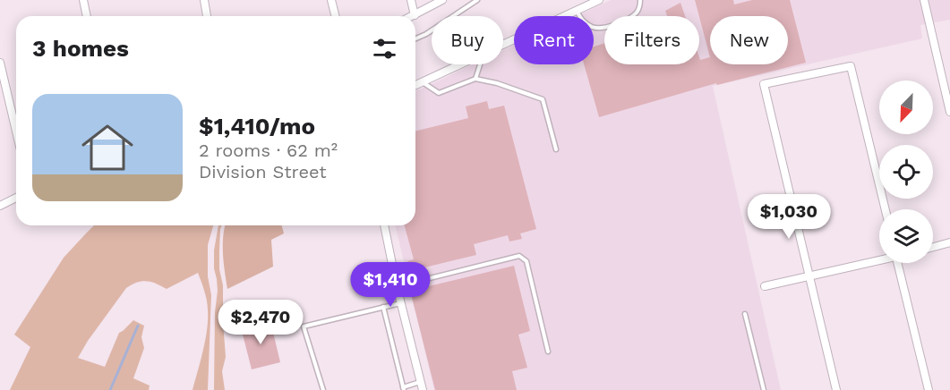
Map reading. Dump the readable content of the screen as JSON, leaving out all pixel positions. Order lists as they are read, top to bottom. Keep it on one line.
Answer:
{"north":"bottom left","page":{"chip":["Buy","Rent","Filters","New"],"heading":"3 homes","list":[{"name":"$1,410/mo","note":"2 rooms · 62 m² · Division Street"}],"price":["$1,030","$1,410","$2,470"]}}
